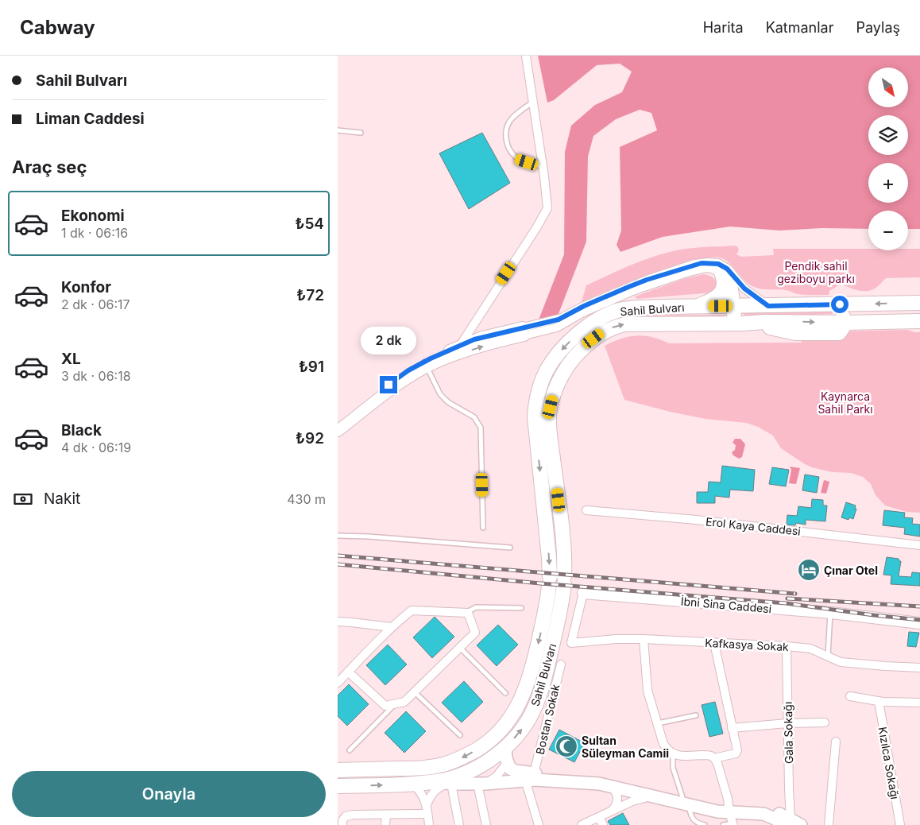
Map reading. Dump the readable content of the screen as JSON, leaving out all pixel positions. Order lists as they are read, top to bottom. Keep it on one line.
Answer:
{"streets":{"highway":["Sahil Bulvarı"],"street":["Erol Kaya Caddesi","İbni Sina Caddesi","Kafkasya Sokak","Bostan Sokak","Gala Sokağı","Kızılca Sokağı"]},"crossings":[["İbni Sina Caddesi","Kafkasya Sokak"],["Kafkasya Sokak","Gala Sokağı"]],"parks":["Pendik sahil geziboyu parkı","Kaynarca Sahil Parkı"],"places":{"hotel":["Çınar Otel"],"mosque":["Sultan Süleyman Camii"]},"north":"bottom right","page":{"header":"Cabway","nav":["Harita","Katmanlar","Paylaş"],"banner":["Sahil Bulvarı","Liman Caddesi"],"map_buttons":["+","−"],"heading":"Araç seç","list":[{"name":"Ekonomi","note":"1 dk · 06:16","value":"₺54"},{"name":"Konfor","note":"2 dk · 06:17","value":"₺72"},{"name":"XL","note":"3 dk · 06:18","value":"₺91"},{"name":"Black","note":"4 dk · 06:19","value":"₺92"}],"bubble":"2 dk","pay":["Nakit","430 m"],"buttons":"Onayla"}}
